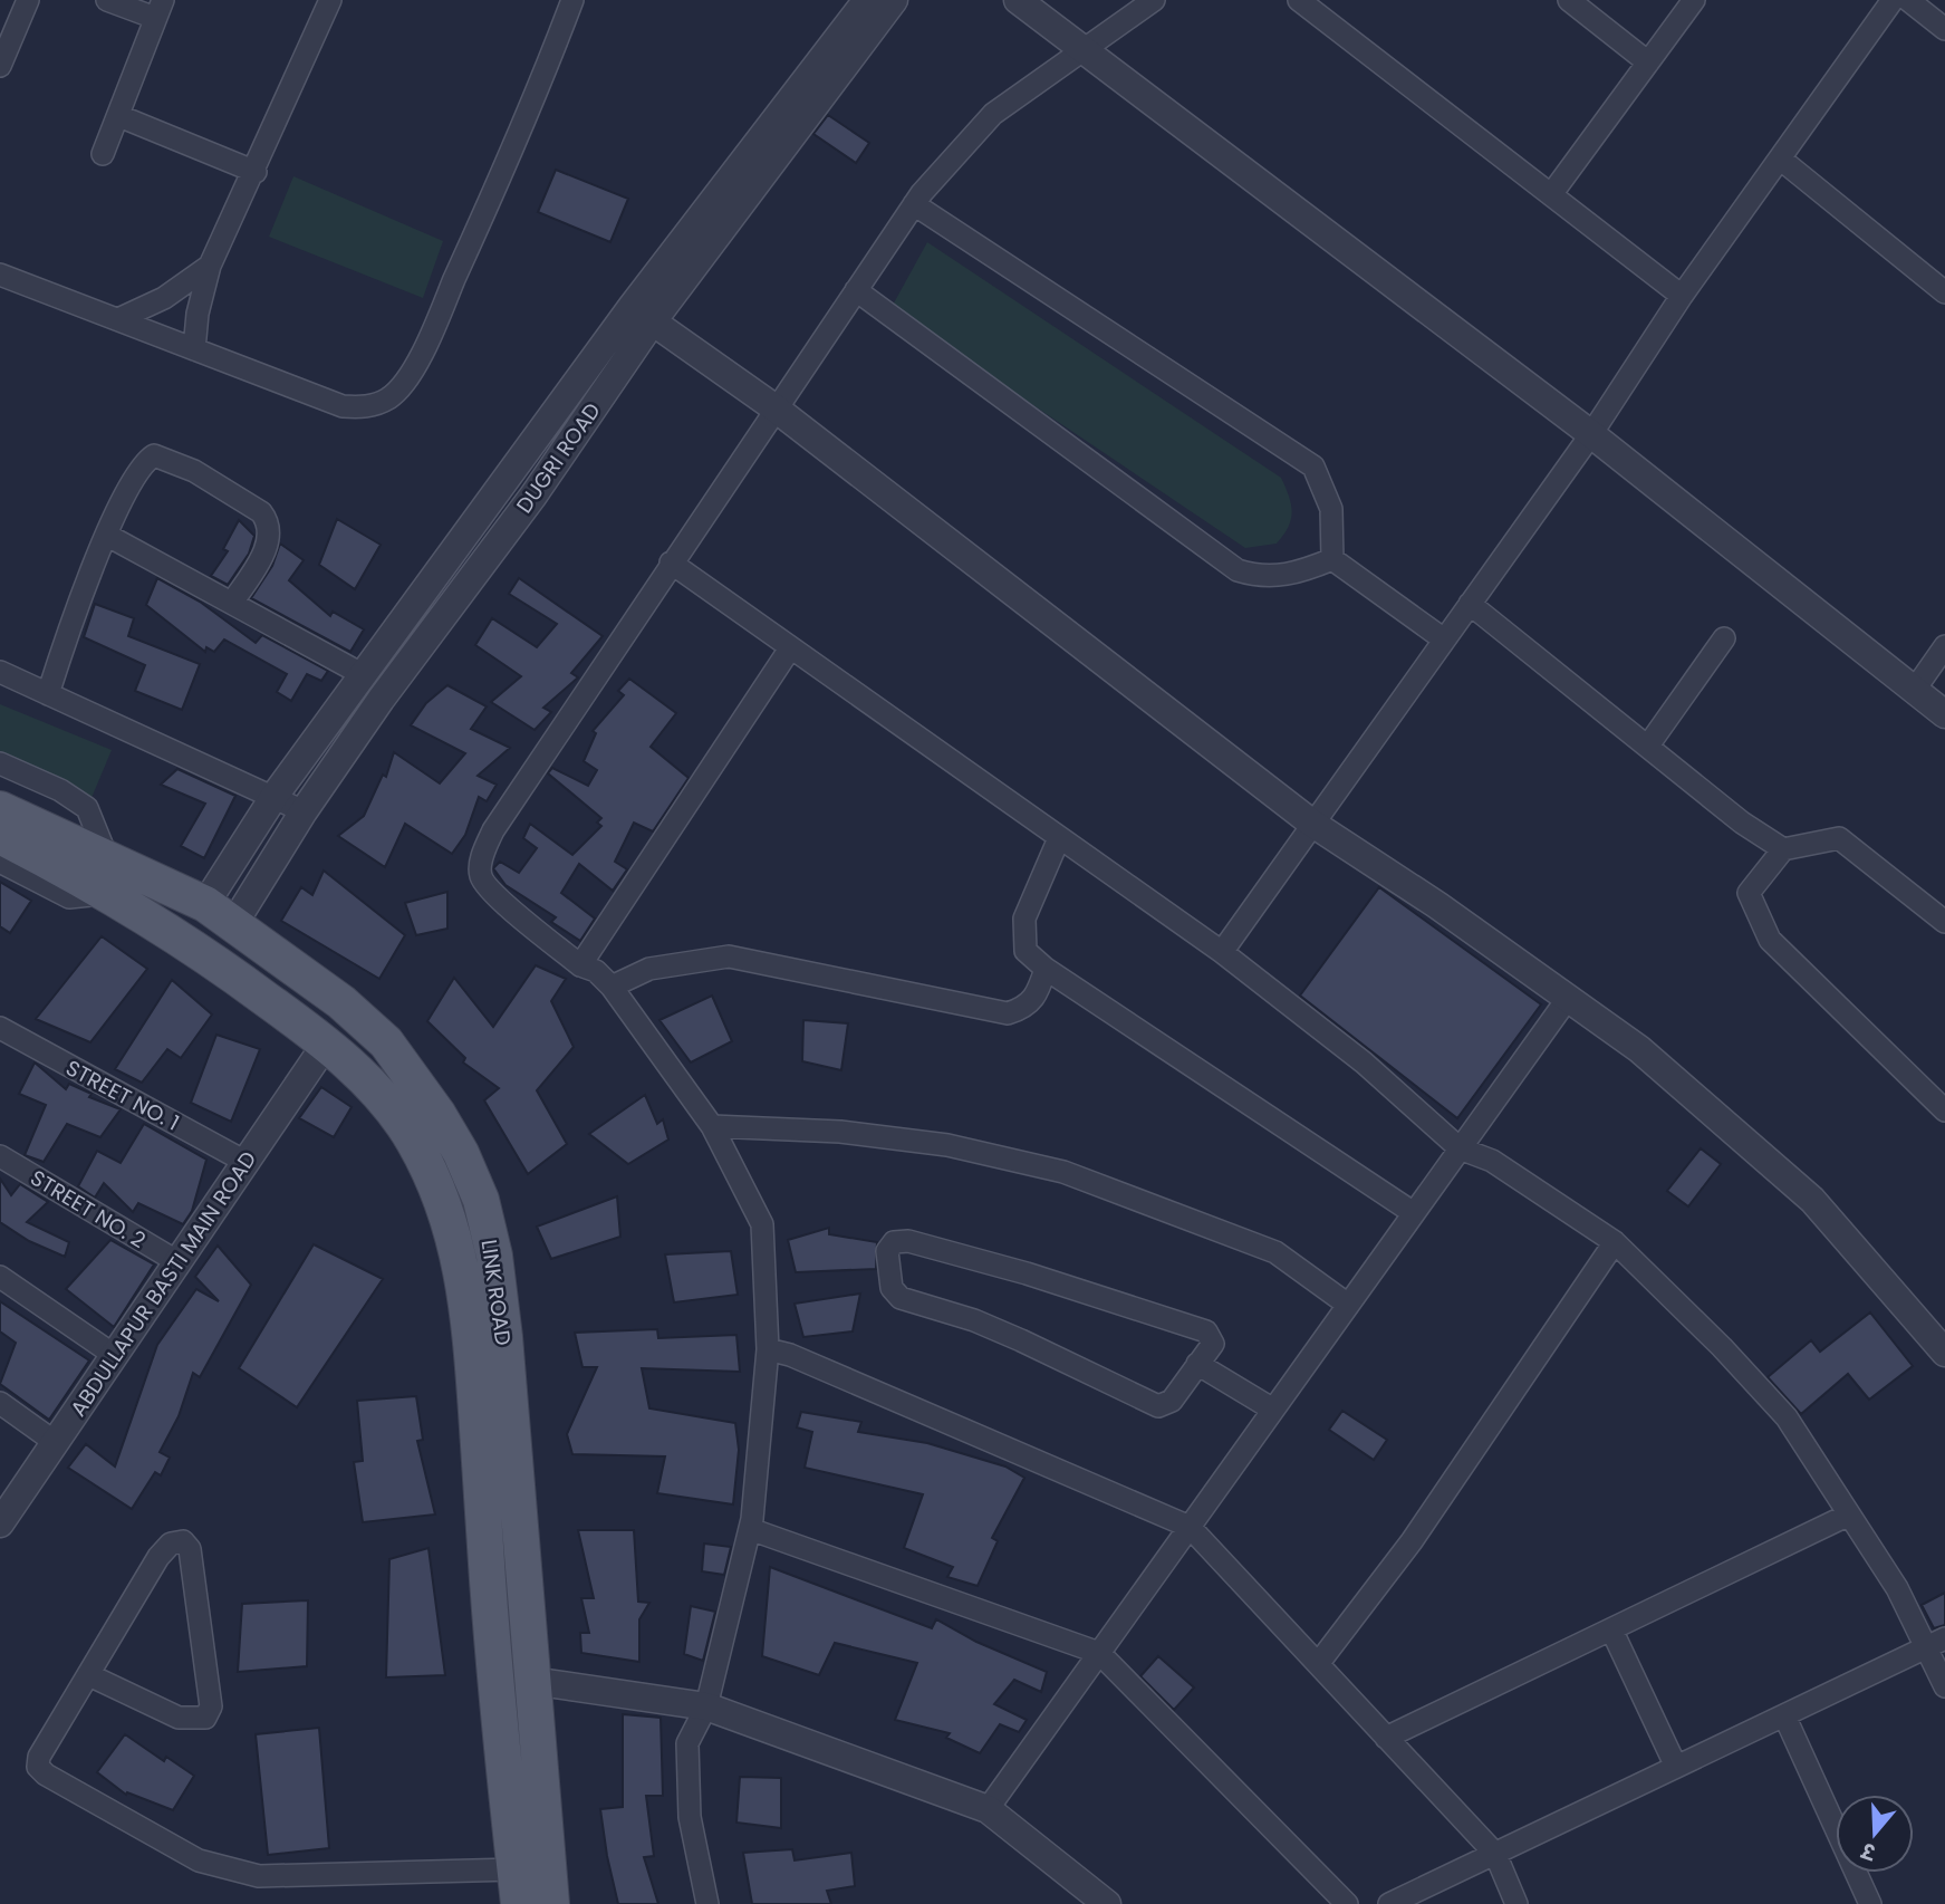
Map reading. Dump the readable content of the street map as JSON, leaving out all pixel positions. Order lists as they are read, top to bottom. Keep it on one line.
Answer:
{"streets":{"main road":["LINK ROAD"],"street":["DUGRI ROAD","STREET NO. 1","STREET NO. 2","ABDULLAPUR BASTI MAIN ROAD"]},"crossings":[["DUGRI ROAD","LINK ROAD"],["STREET NO. 1","ABDULLAPUR BASTI MAIN ROAD"],["STREET NO. 2","ABDULLAPUR BASTI MAIN ROAD"],["ABDULLAPUR BASTI MAIN ROAD","LINK ROAD"]],"north":"bottom"}
